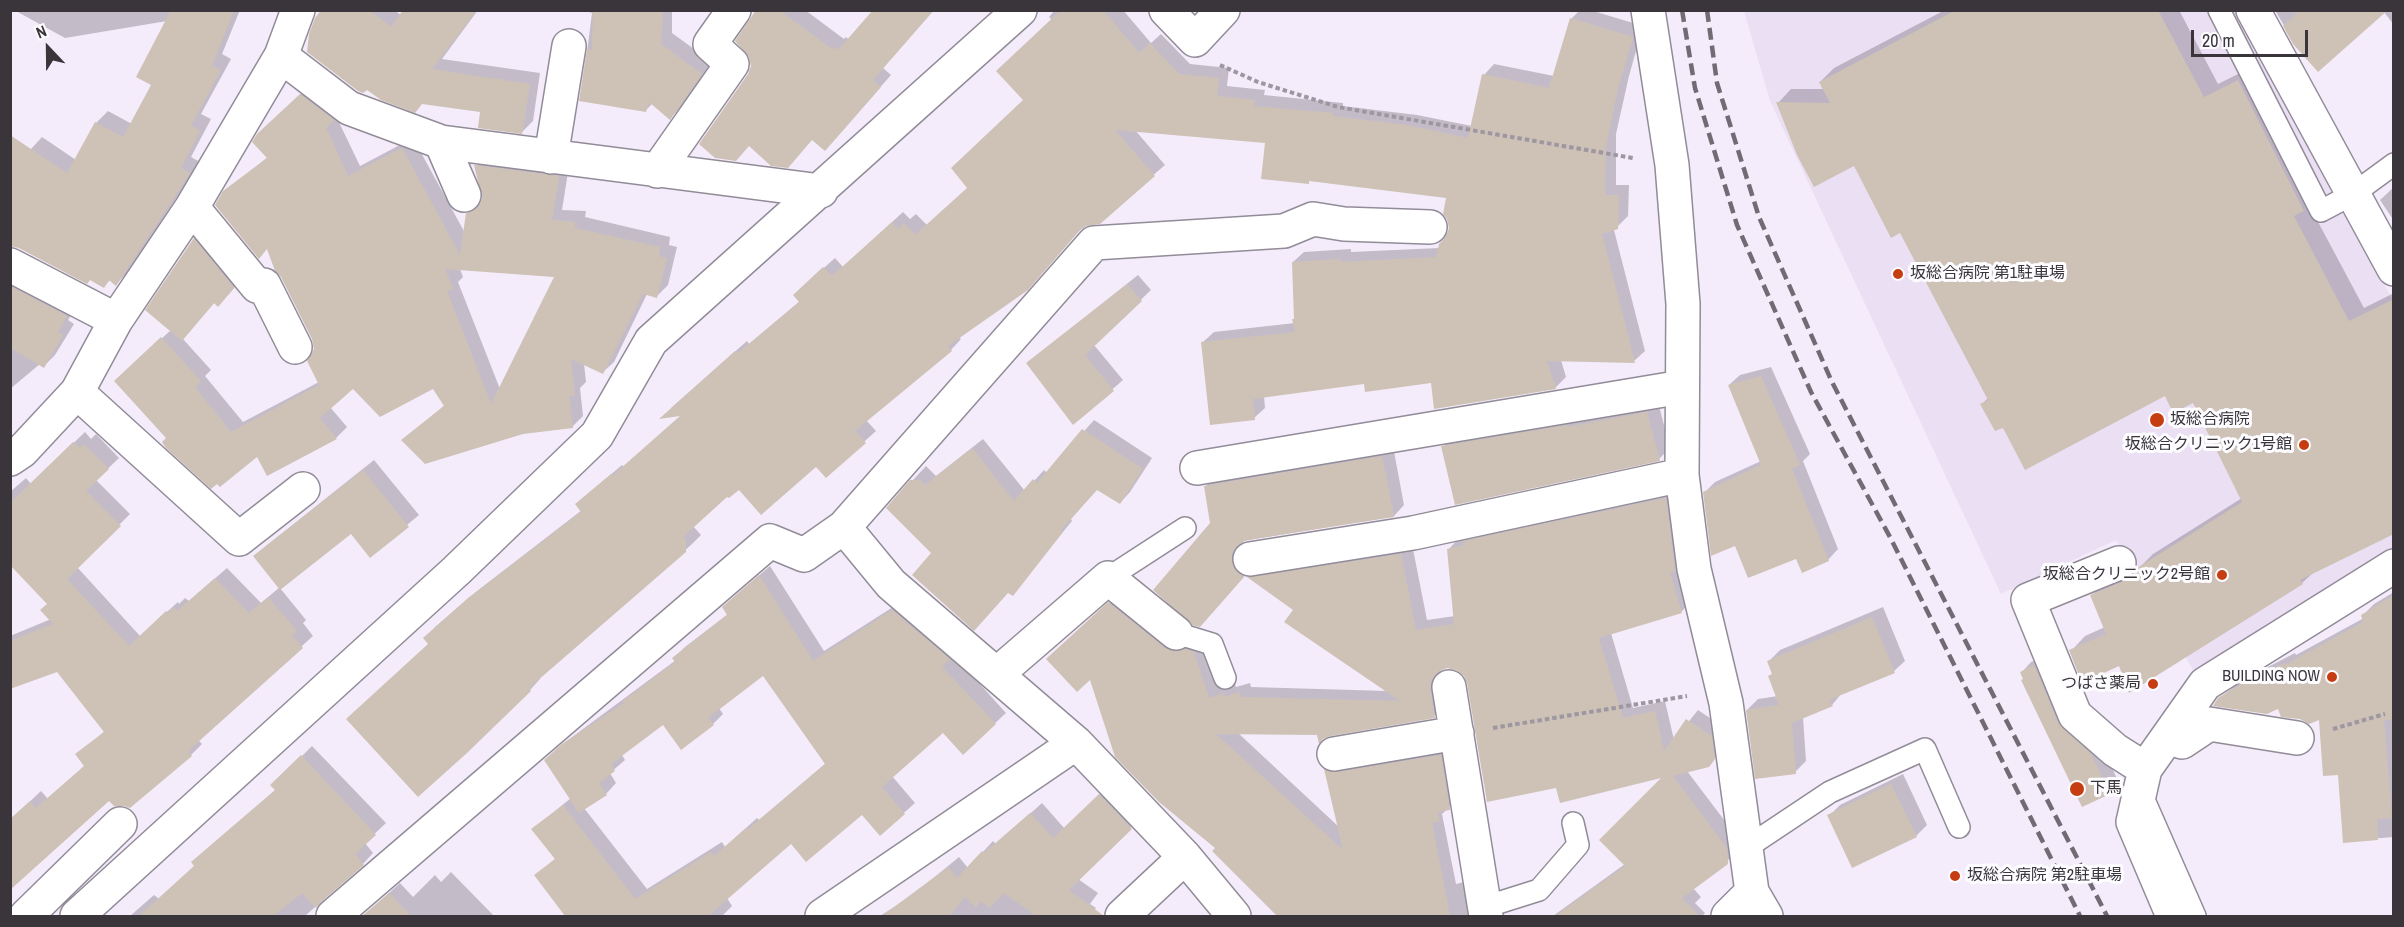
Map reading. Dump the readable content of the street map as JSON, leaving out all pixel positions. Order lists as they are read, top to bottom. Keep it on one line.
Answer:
{"places":["坂総合病院 第1駐車場","坂総合病院","坂総合クリニック1号館","坂総合クリニック2号館","BUILDING NOW","つばさ薬局","下馬","坂総合病院 第2駐車場"],"scale_bar":"20 m","north":"top"}
